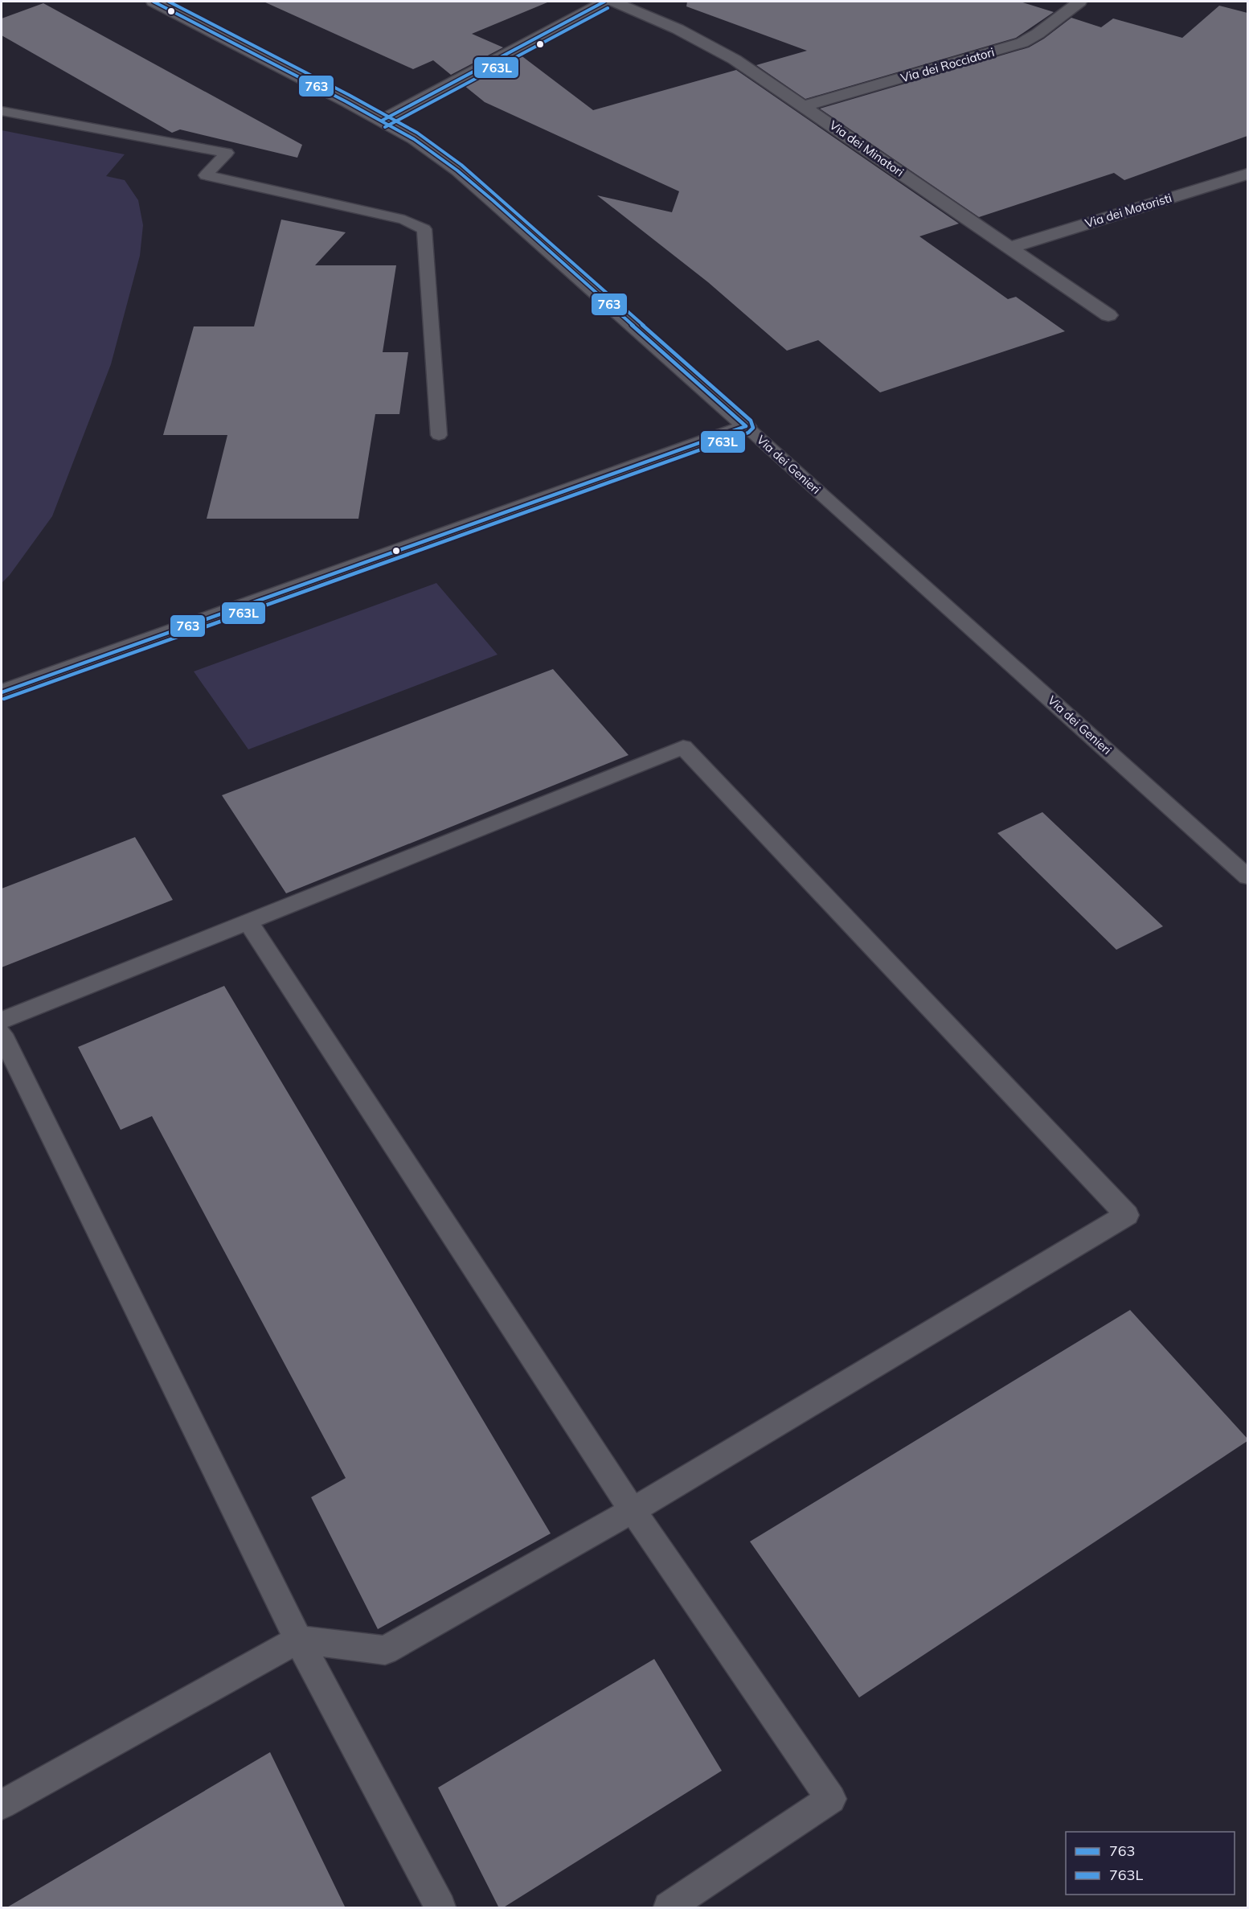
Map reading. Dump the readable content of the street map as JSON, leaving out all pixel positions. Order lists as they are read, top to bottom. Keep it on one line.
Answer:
{"streets":{"street":["Via dei Rocciatori","Via dei Minatori","Via dei Motoristi","Via dei Genieri"]},"crossings":[["Via dei Rocciatori","Via dei Minatori"],["Via dei Minatori","Via dei Motoristi"]],"lines":["transit line 763","transit line 763L"],"legend":["763","763L"]}
